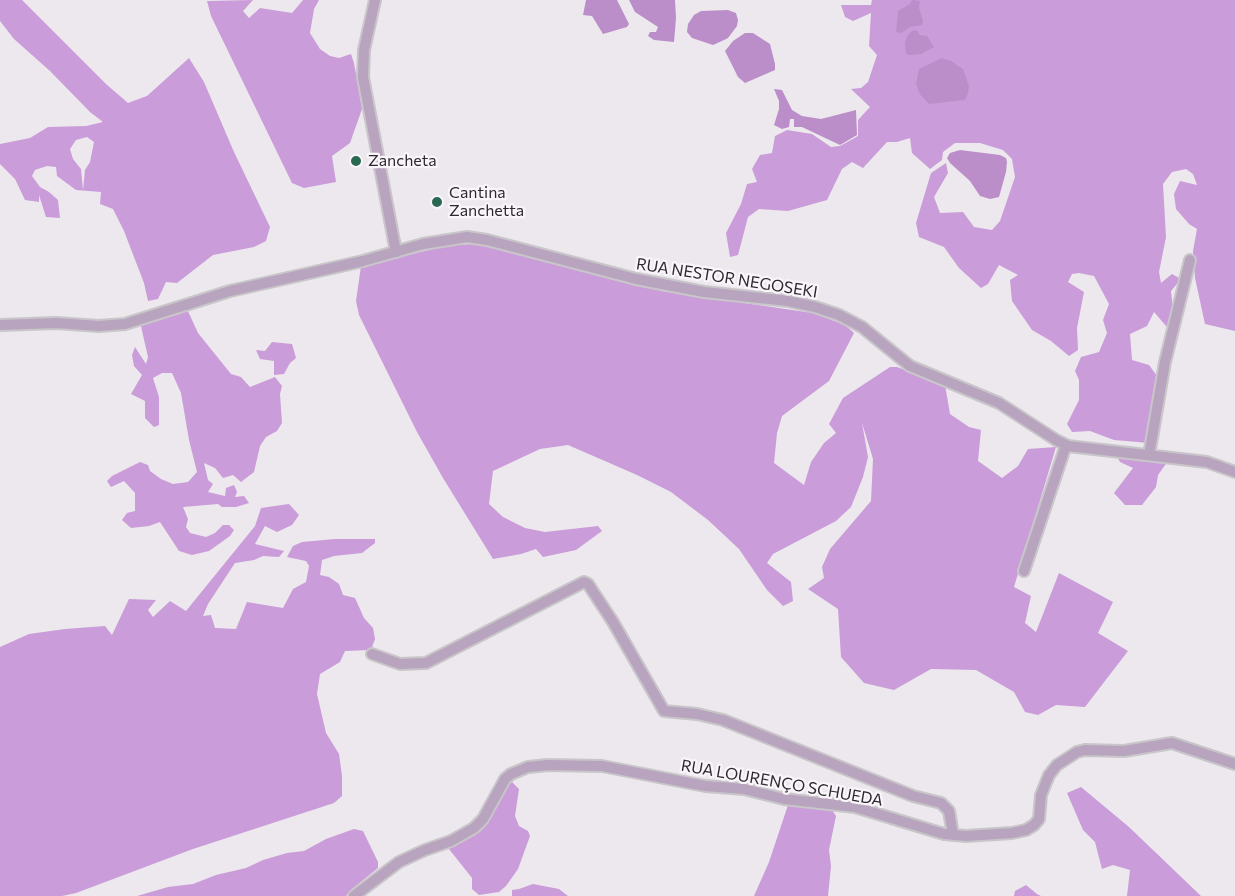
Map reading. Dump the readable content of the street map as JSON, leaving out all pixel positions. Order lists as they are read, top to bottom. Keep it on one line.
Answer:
{"streets":{"street":["RUA NESTOR NEGOSEKI","RUA LOURENÇO SCHUEDA"]},"places":["Zancheta","Cantina Zanchetta"]}
